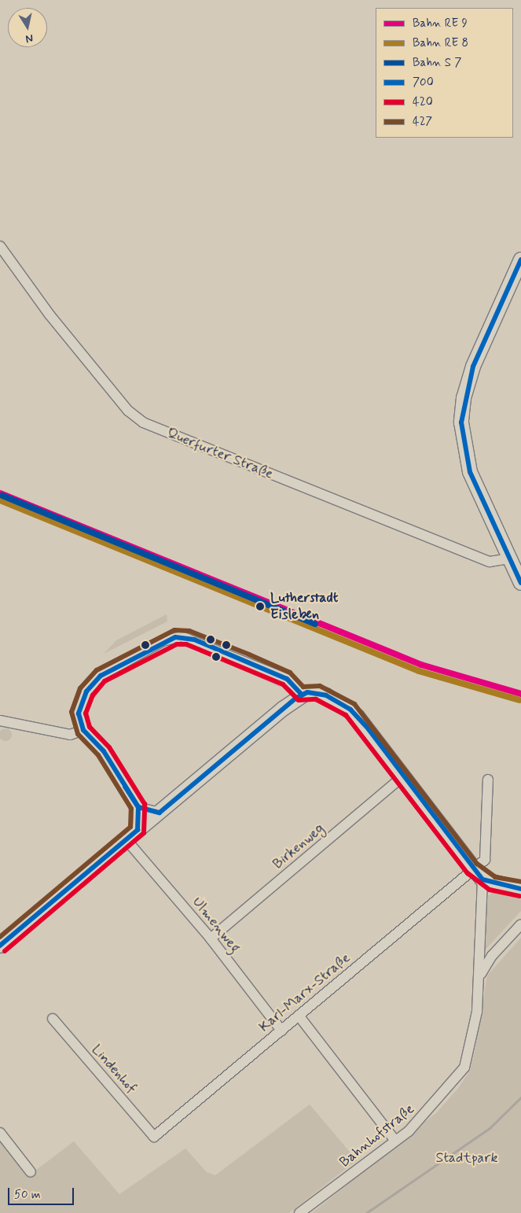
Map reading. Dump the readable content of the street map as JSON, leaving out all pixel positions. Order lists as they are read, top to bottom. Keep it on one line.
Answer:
{"streets":{"street":["Querfurter Straße","Birkenweg","Ulmenweg","Karl-Marx-Straße","Lindenhof","Bahnhofstraße"]},"crossings":[["Birkenweg","Ulmenweg"],["Ulmenweg","Karl-Marx-Straße"],["Karl-Marx-Straße","Lindenhof"]],"parks":["Stadtpark"],"places":["Lutherstadt Eisleben"],"lines":["transit line 700","transit line 427","transit line 420"],"legend":["Bahn RE 9","Bahn RE 8","Bahn S 7","700","420","427"],"scale_bar":"50 m","north":"bottom"}
